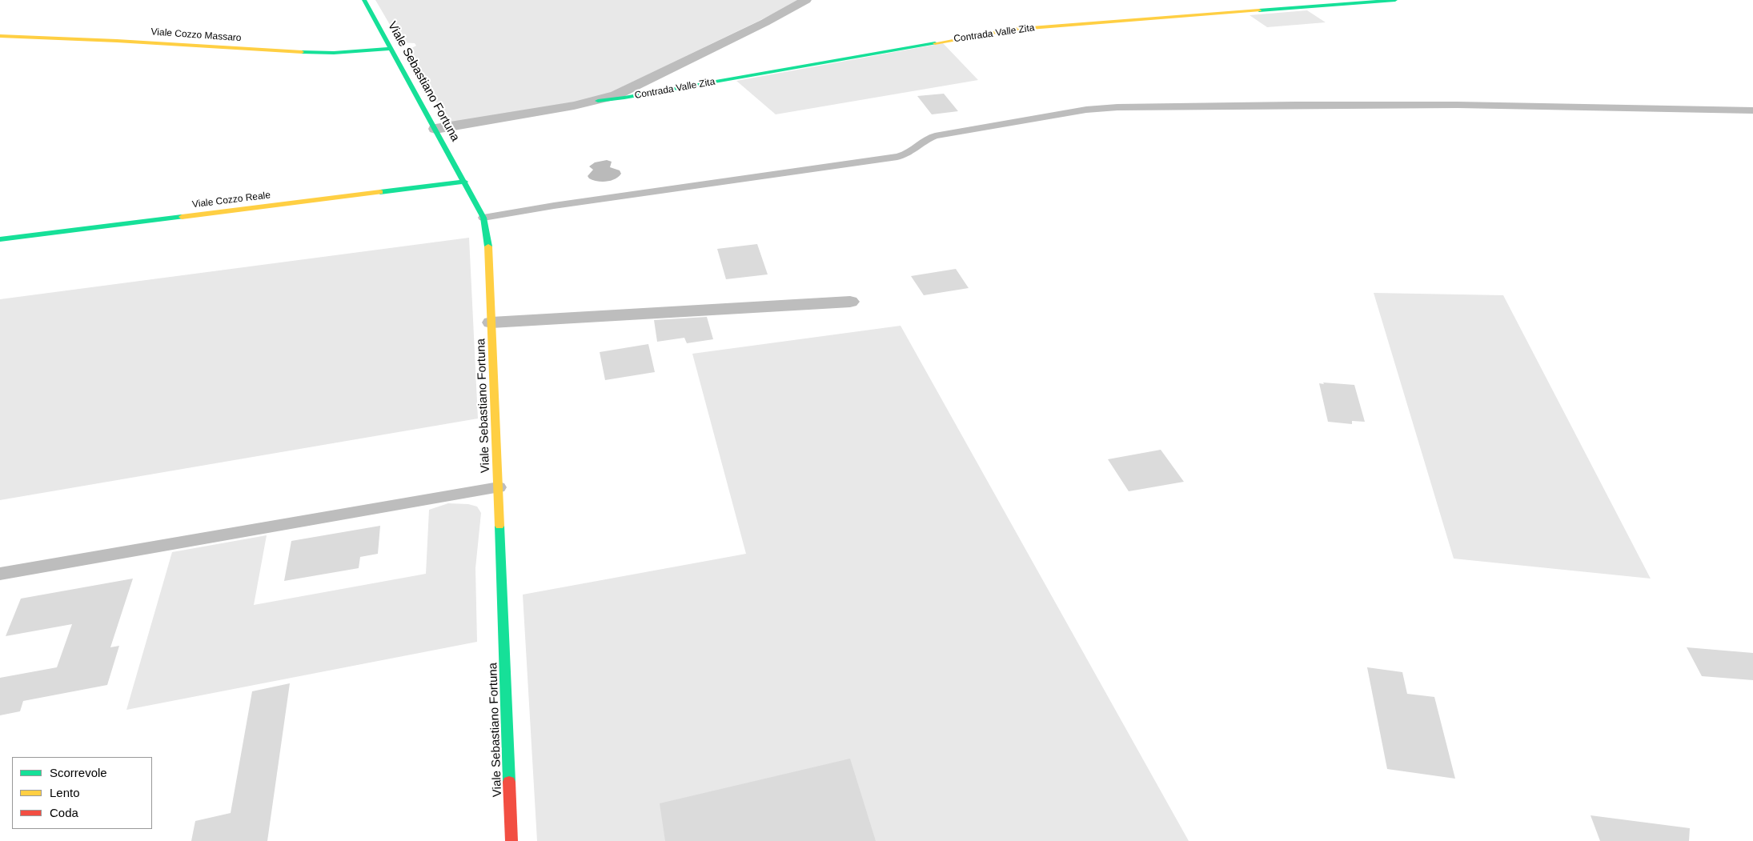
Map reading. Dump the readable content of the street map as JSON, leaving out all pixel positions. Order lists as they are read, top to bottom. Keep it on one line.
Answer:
{"streets":{"street":["Contrada Valle Zita","Viale Cozzo Massaro","Viale Sebastiano Fortuna","Viale Cozzo Reale"]},"crossings":[["Contrada Valle Zita","Viale Sebastiano Fortuna"],["Viale Cozzo Massaro","Viale Sebastiano Fortuna"],["Viale Sebastiano Fortuna","Viale Cozzo Reale"]],"legend":["Scorrevole","Lento","Coda"]}
